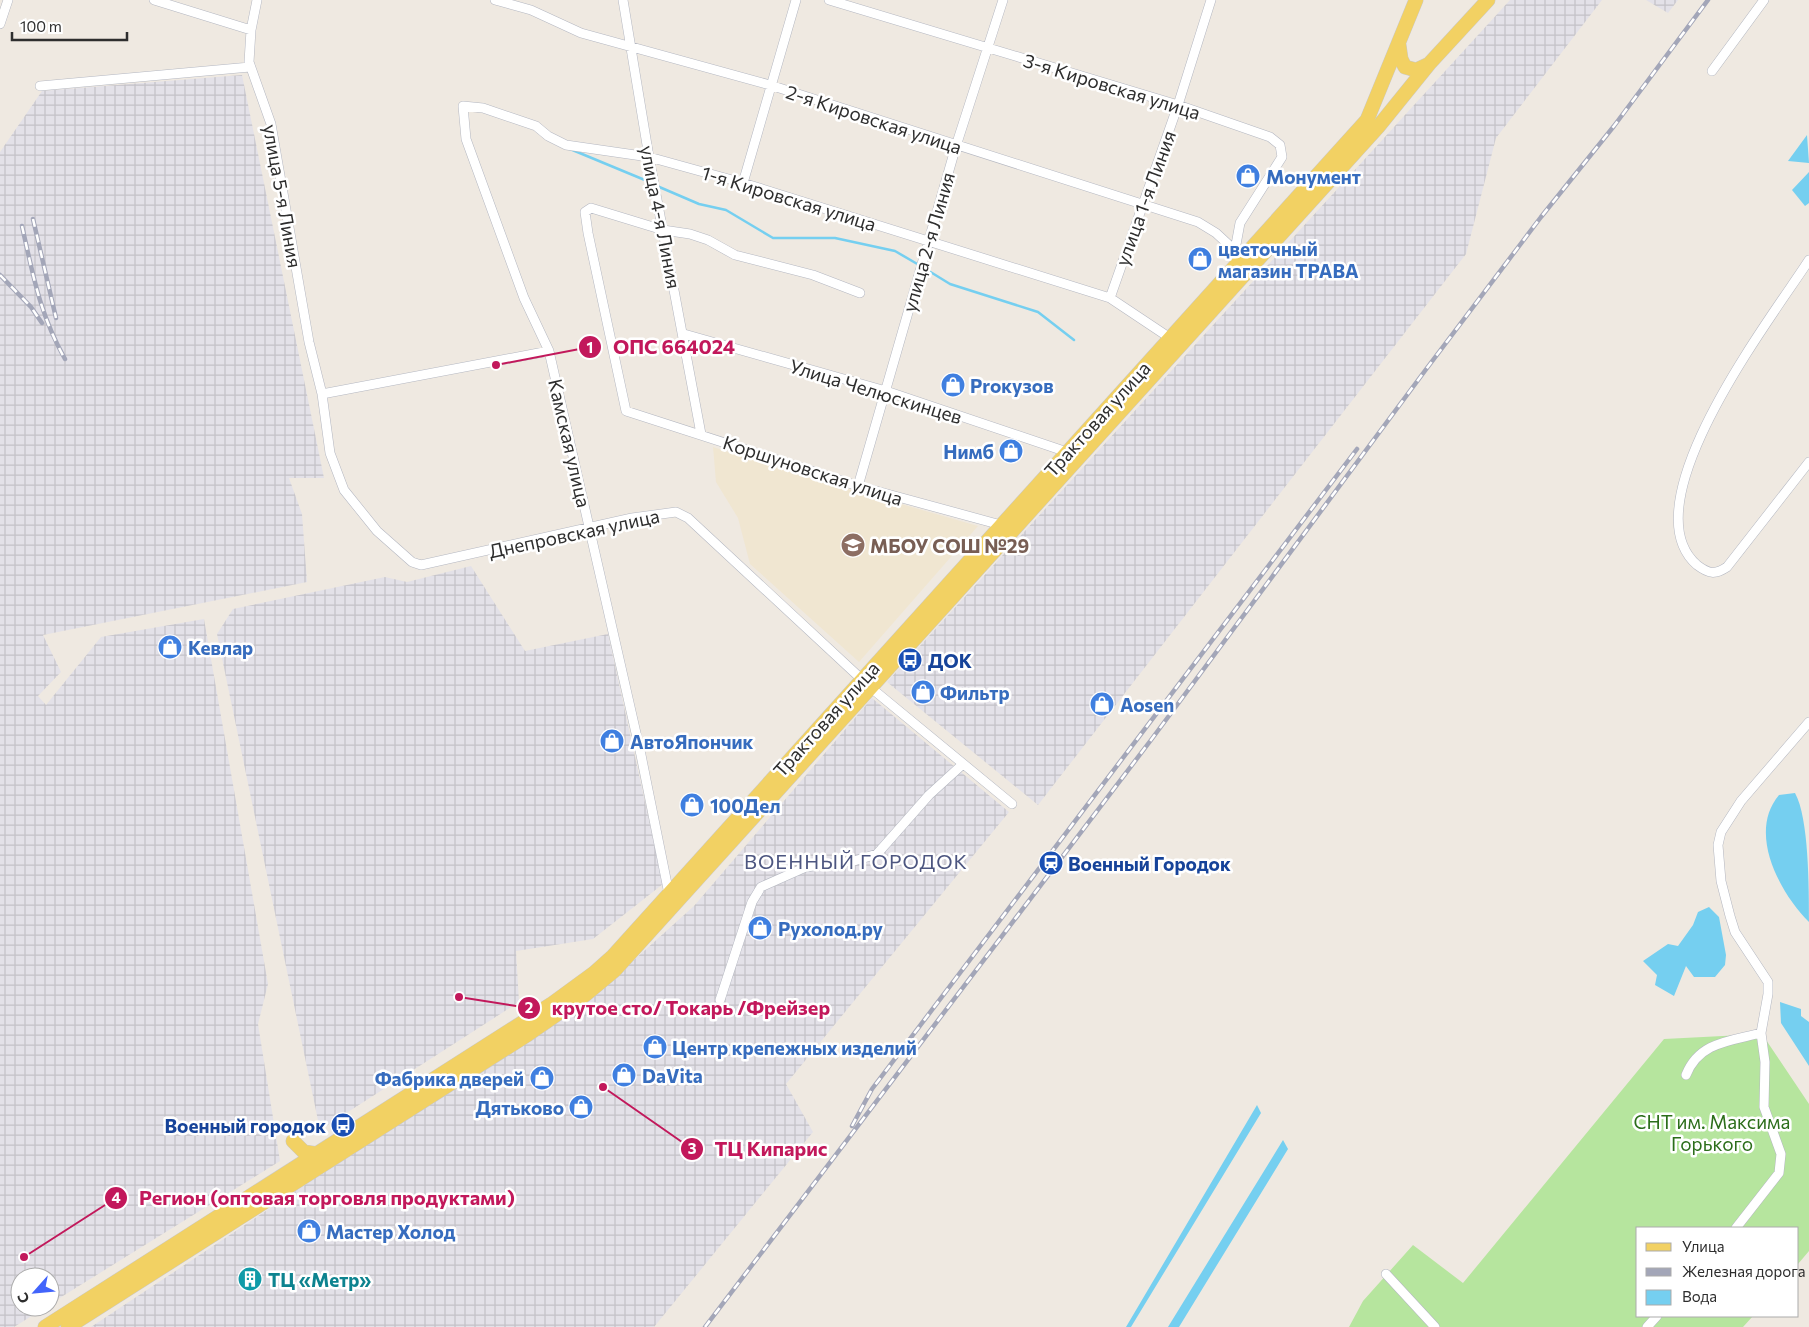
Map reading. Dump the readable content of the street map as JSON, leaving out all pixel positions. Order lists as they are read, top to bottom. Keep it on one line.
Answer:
{"streets":{"main road":["Трактовая улица"],"street":["3-я Кировская улица","2-я Кировская улица","улица 5-я Линия","1-я Кировская улица","улица 1-я Линия","улица 4-я Линия","улица 2-я Линия","Улица Челюскинцев","Камская улица","Коршуновская улица","Днепровская улица"]},"crossings":[["3-я Кировская улица","2-я Кировская улица"],["3-я Кировская улица","улица 1-я Линия"],["3-я Кировская улица","улица 2-я Линия"],["3-я Кировская улица","Трактовая улица"],["2-я Кировская улица","улица 1-я Линия"],["2-я Кировская улица","улица 4-я Линия"],["2-я Кировская улица","улица 2-я Линия"],["2-я Кировская улица","Трактовая улица"],["улица 5-я Линия","Днепровская улица"],["1-я Кировская улица","улица 1-я Линия"],["1-я Кировская улица","улица 4-я Линия"],["1-я Кировская улица","улица 2-я Линия"],["1-я Кировская улица","Камская улица"],["улица 4-я Линия","Улица Челюскинцев"],["улица 4-я Линия","Камская улица"],["улица 4-я Линия","Коршуновская улица"],["улица 2-я Линия","Улица Челюскинцев"],["улица 2-я Линия","Коршуновская улица"],["Улица Челюскинцев","Трактовая улица"],["Трактовая улица","Камская улица"],["Трактовая улица","Коршуновская улица"],["Трактовая улица","Днепровская улица"],["Камская улица","Днепровская улица"]],"districts":["ВОЕННЫЙ ГОРОДОК"],"parks":["СНТ им. Максима Горького"],"places":{"shop":["Монумент","цветочный магазин ТРАВА","Proкузов","Нимб","Кевлар","Фильтр","Aosen","АвтоЯпончик","100Дел","Рухолод.ру","Центр крепежных изделий","DaVita","Фабрика дверей","Дятьково","Мастер Холод"],"other":["ОПС 664024","крутое сто/ Токарь /Фрейзер","ТЦ Кипарис","Регион (оптовая торговля продуктами)"],"school or university":["МБОУ СОШ №29"],"bus stop":["ДОК","Военный городок"],"station":["Военный Городок"],"building":["ТЦ «Метр»"]},"legend":["Улица","Железная дорога","Вода"],"scale_bar":"100 m","north":"bottom left"}
